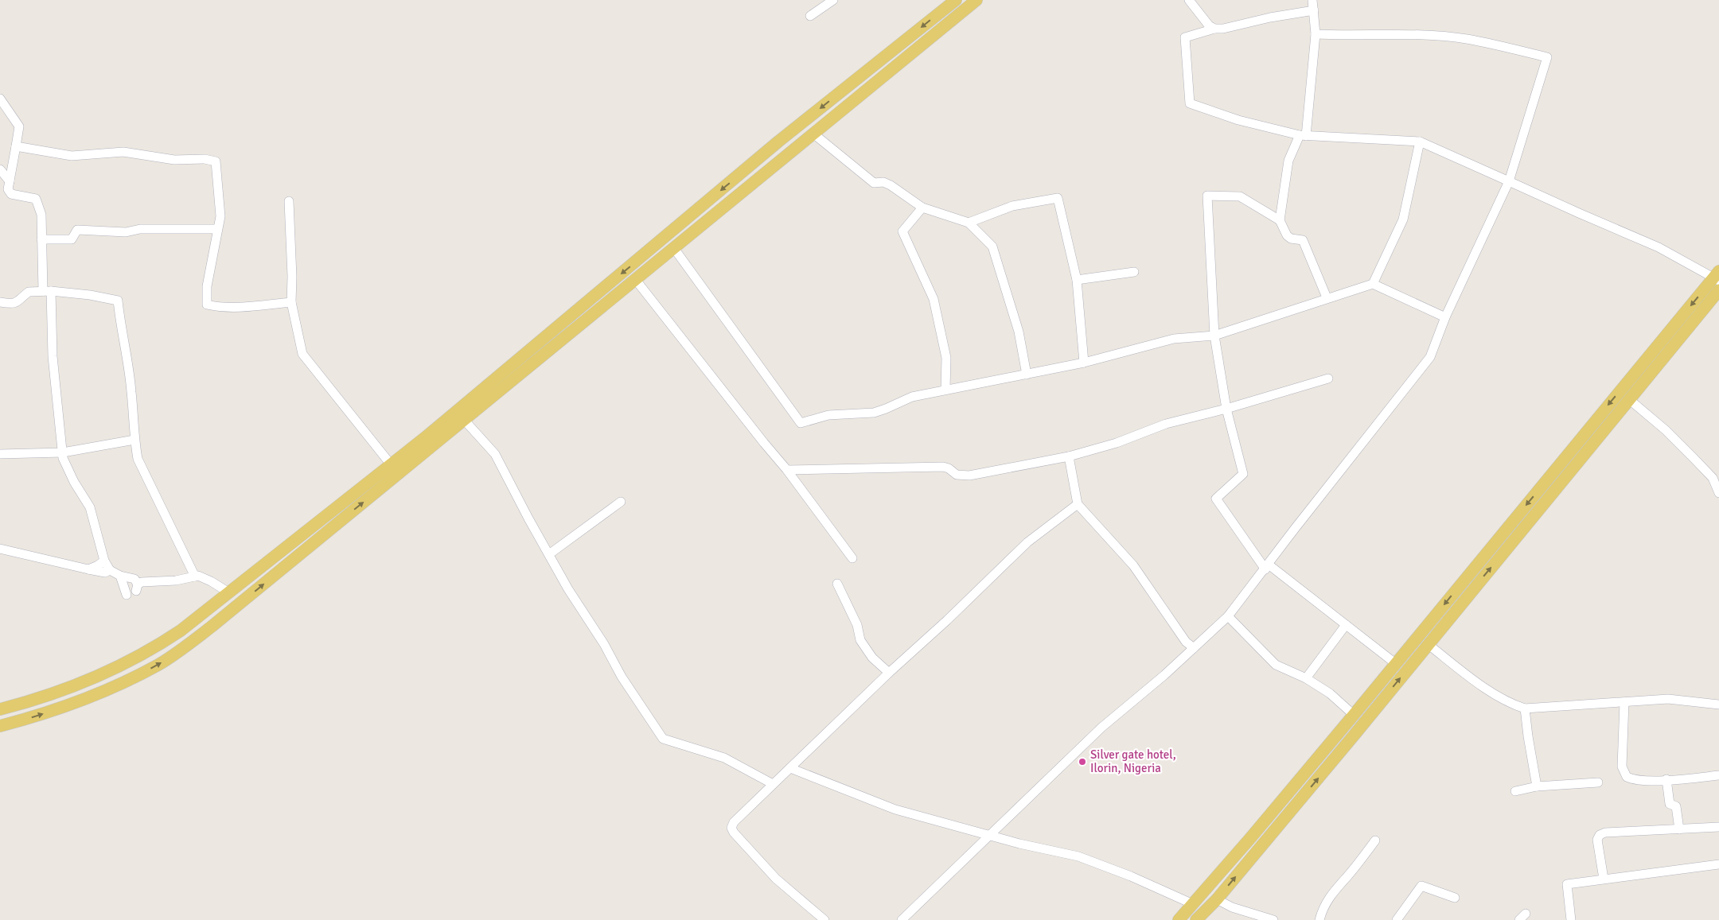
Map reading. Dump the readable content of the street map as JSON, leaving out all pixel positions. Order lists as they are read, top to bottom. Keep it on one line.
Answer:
{"places":["Silver gate hotel, Ilorin, Nigeria"]}
